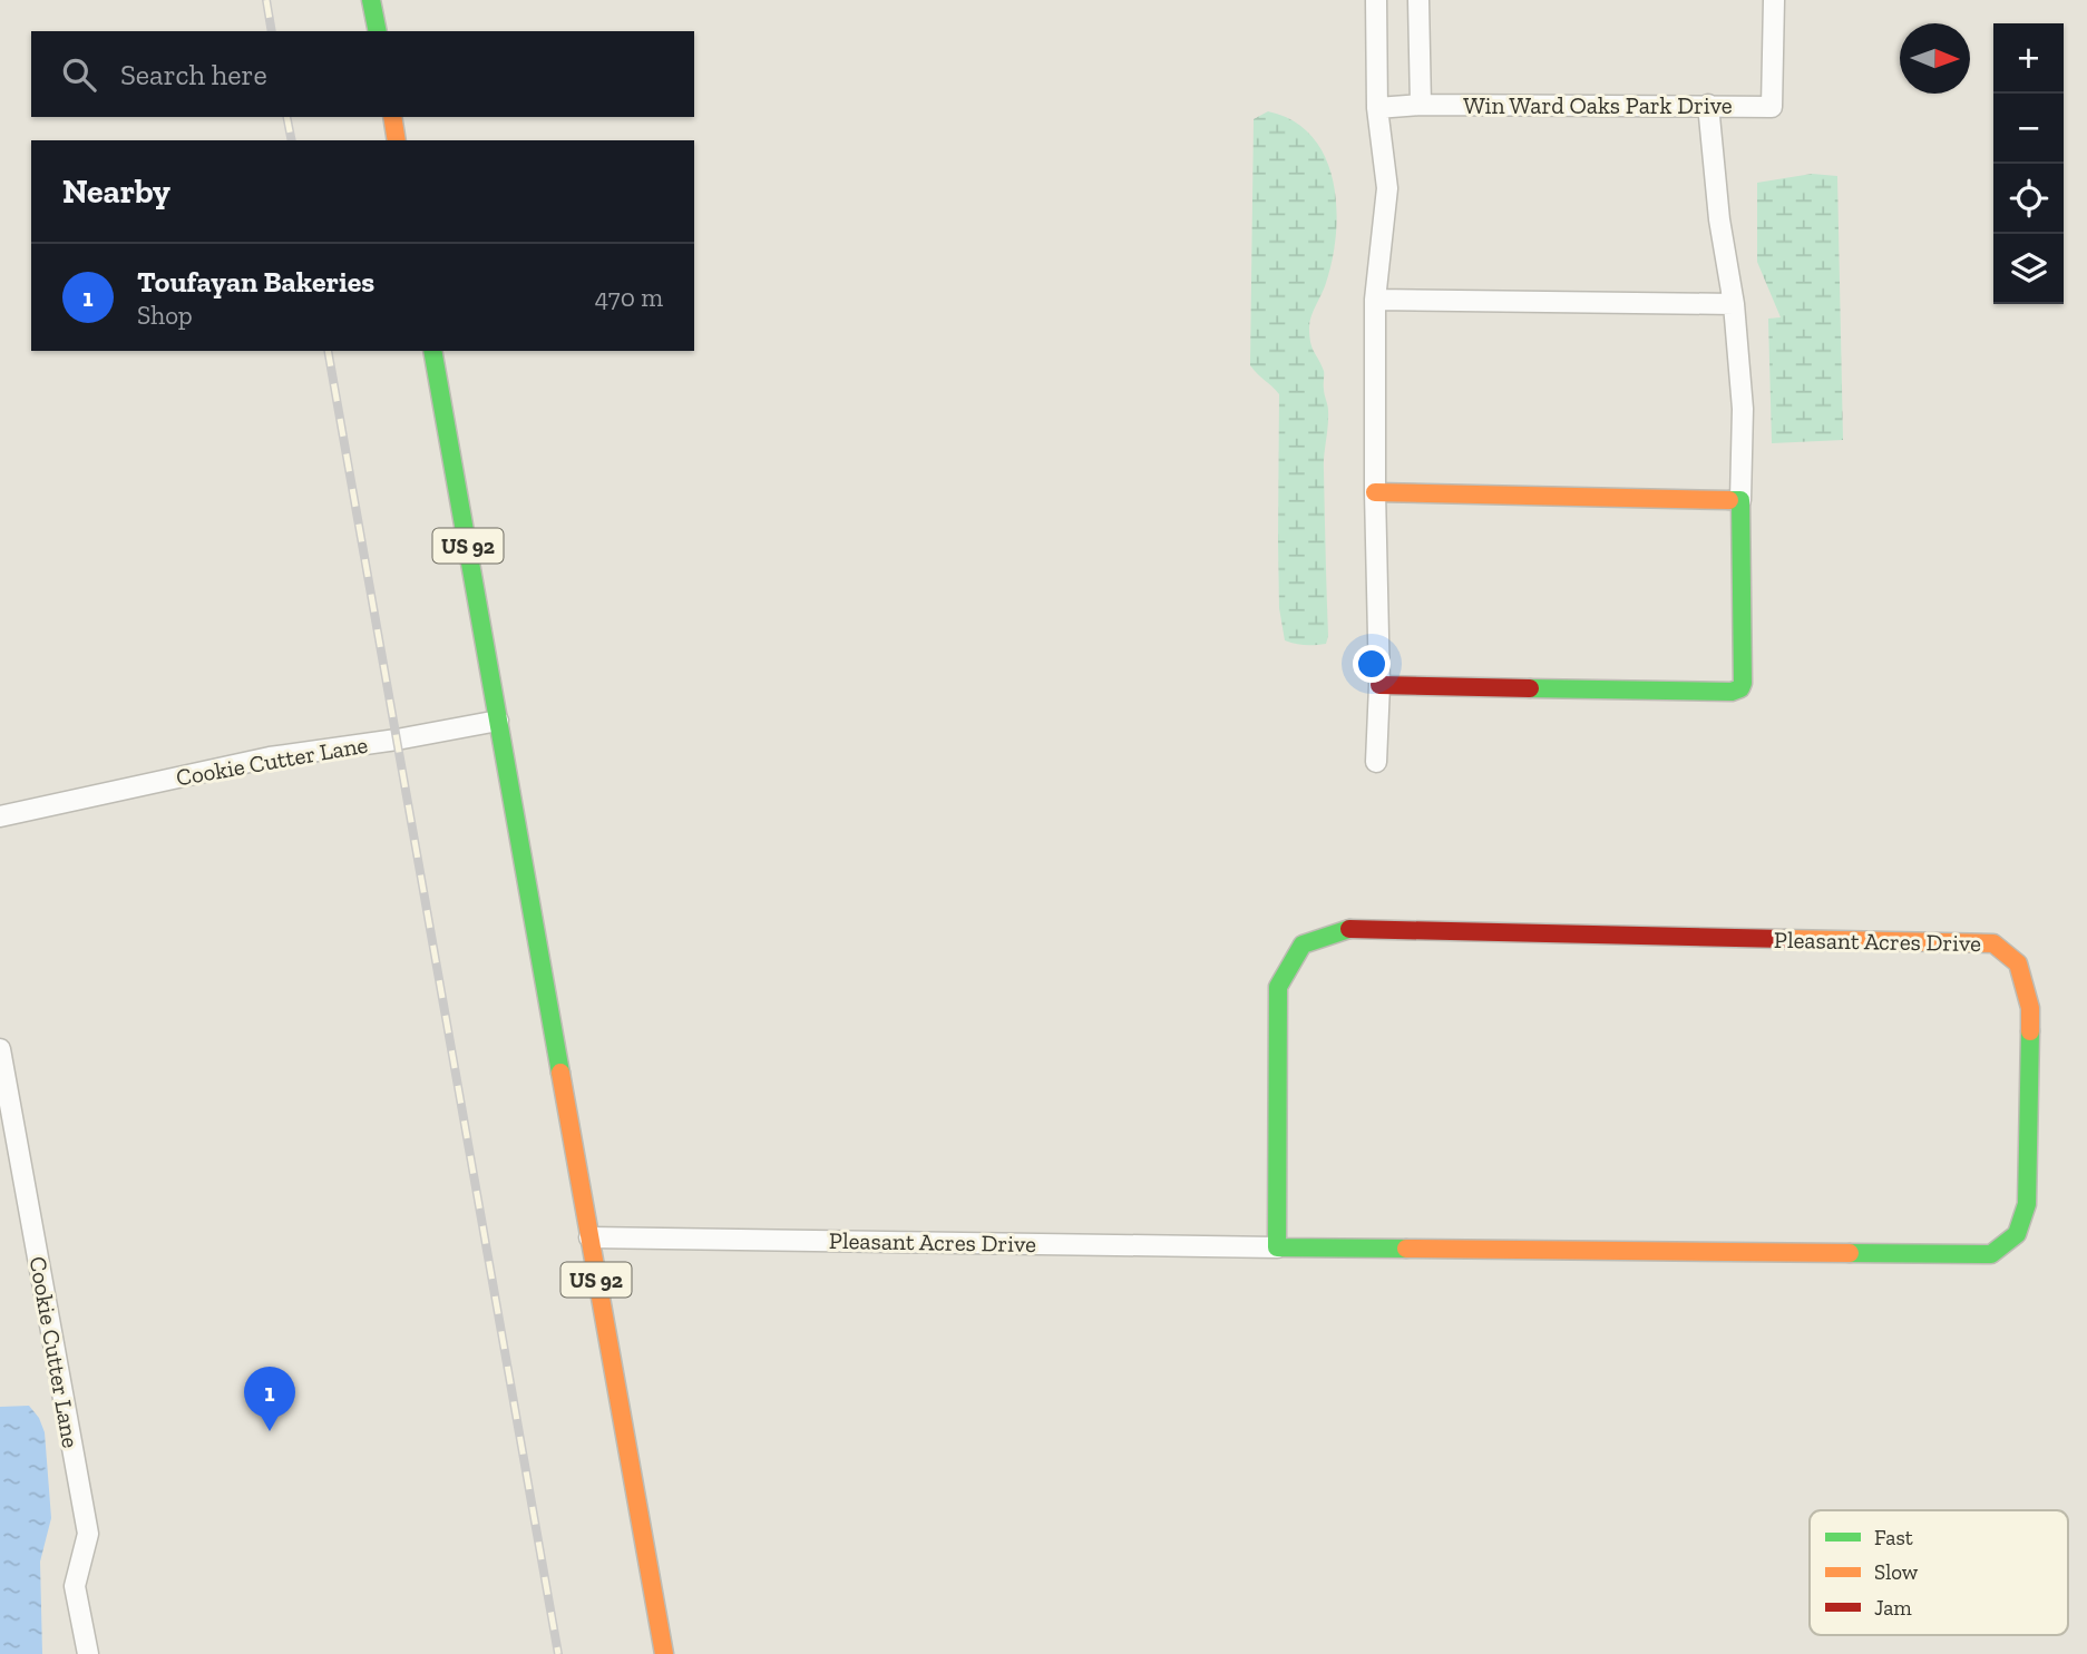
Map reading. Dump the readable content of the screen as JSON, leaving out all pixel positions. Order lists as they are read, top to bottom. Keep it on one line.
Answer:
{"streets":{"street":["Win Ward Oaks Park Drive","US 92","Cookie Cutter Lane","Pleasant Acres Drive"]},"crossings":[["US 92","Cookie Cutter Lane"],["US 92","Pleasant Acres Drive"]],"legend":["Fast","Slow","Jam"],"north":"right","page":{"map_buttons":["+","−"],"search":"Search here","heading":"Nearby","list":[{"mark":"1","name":"Toufayan Bakeries","note":"Shop","value":"470 m"}],"pins":"1"}}
